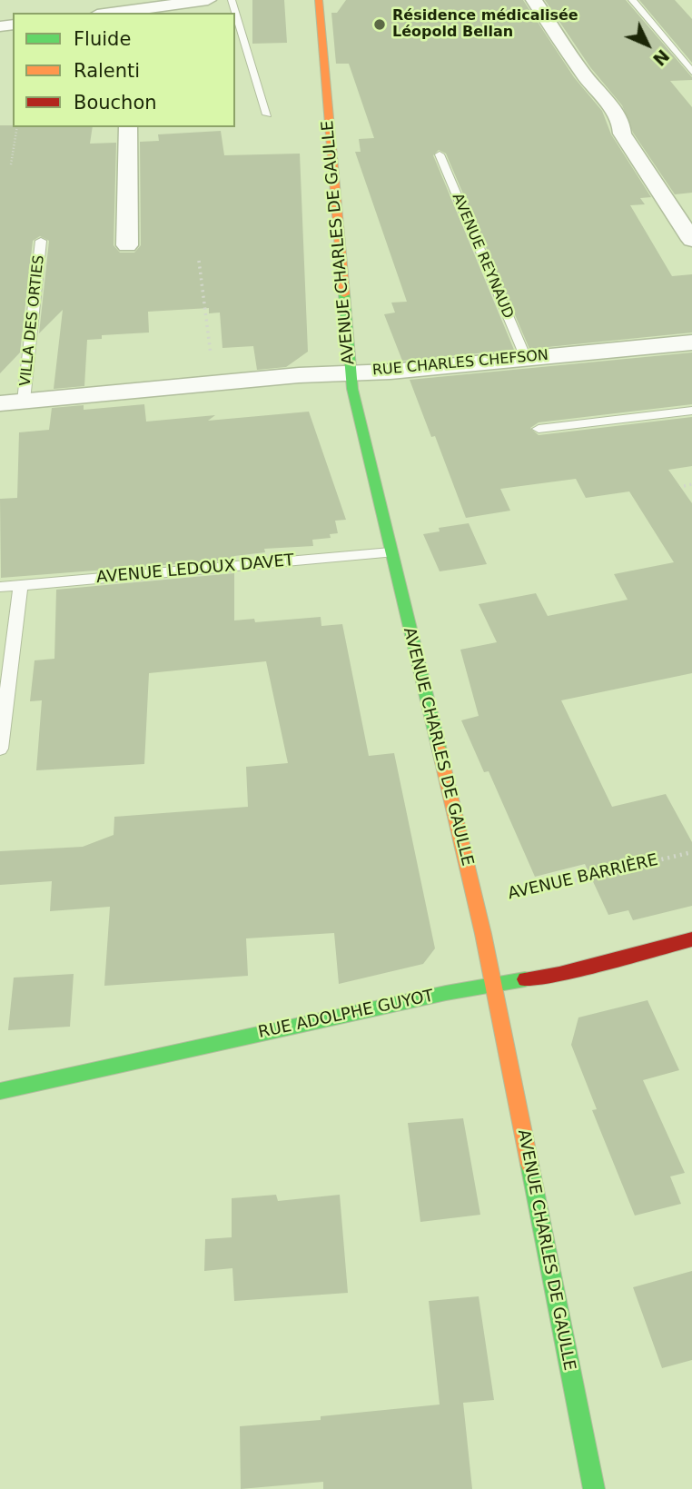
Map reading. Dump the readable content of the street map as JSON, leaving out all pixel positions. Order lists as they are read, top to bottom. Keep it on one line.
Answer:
{"streets":{"street":["AVENUE CHARLES DE GAULLE","RUE CHARLES CHEFSON","RUE ADOLPHE GUYOT"],"lane":["AVENUE REYNAUD","VILLA DES ORTIES","AVENUE LEDOUX DAVET"],"path":["AVENUE BARRIÈRE"]},"crossings":[["AVENUE CHARLES DE GAULLE","RUE CHARLES CHEFSON"],["AVENUE CHARLES DE GAULLE","AVENUE LEDOUX DAVET"],["AVENUE CHARLES DE GAULLE","AVENUE BARRIÈRE"],["AVENUE CHARLES DE GAULLE","RUE ADOLPHE GUYOT"],["AVENUE REYNAUD","RUE CHARLES CHEFSON"],["VILLA DES ORTIES","RUE CHARLES CHEFSON"]],"places":["Résidence médicalisée Léopold Bellan"],"legend":["Fluide","Ralenti","Bouchon"],"north":"bottom right"}
